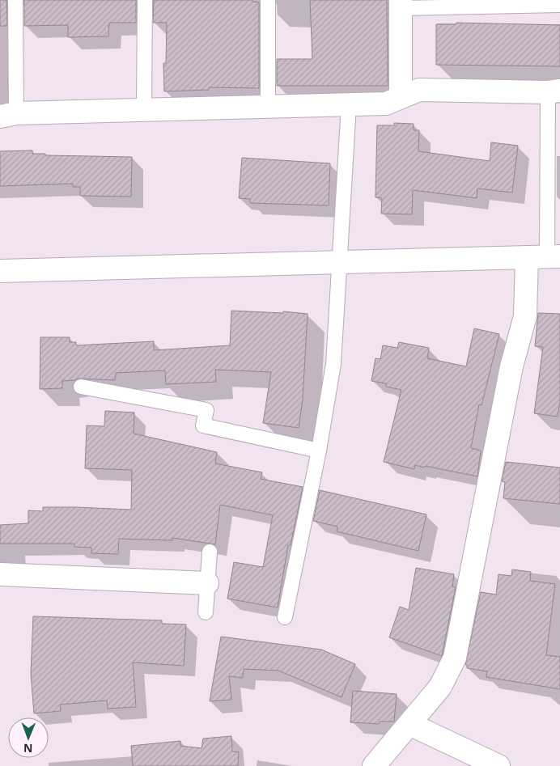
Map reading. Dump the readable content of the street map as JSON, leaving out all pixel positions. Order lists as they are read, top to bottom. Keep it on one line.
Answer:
{"north":"bottom"}
